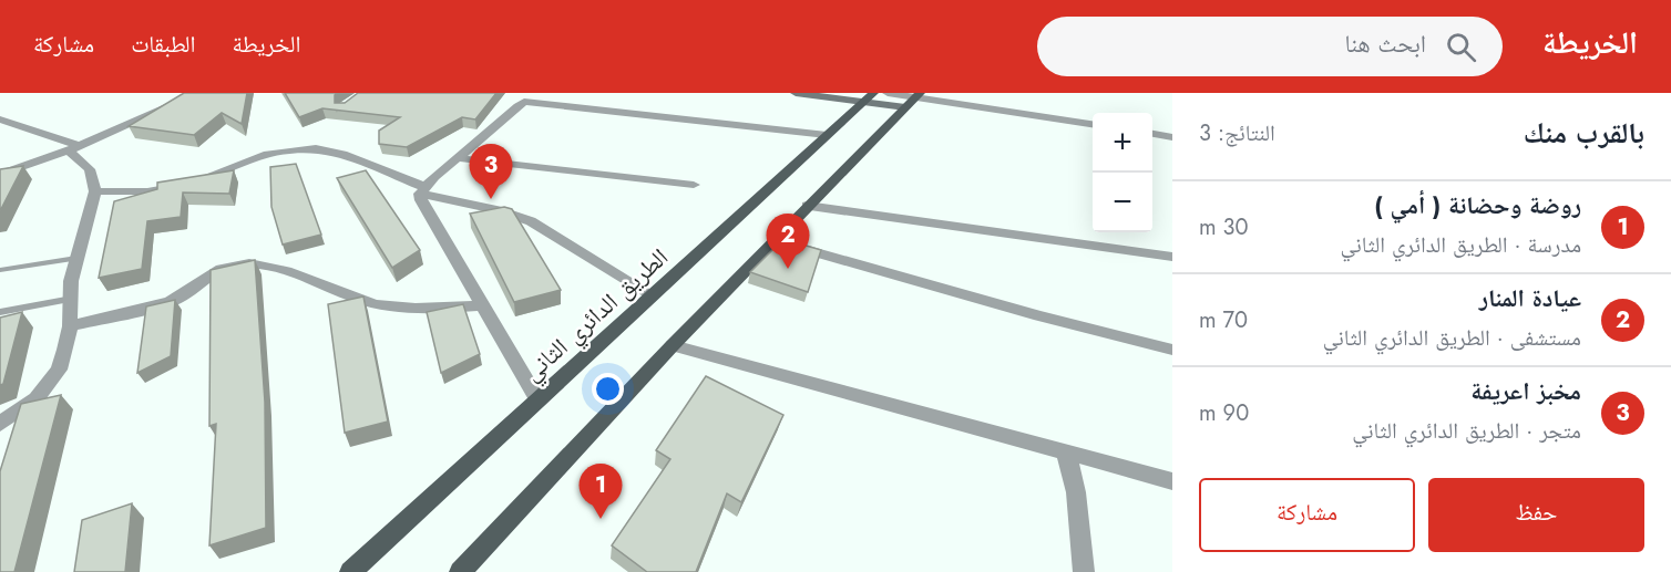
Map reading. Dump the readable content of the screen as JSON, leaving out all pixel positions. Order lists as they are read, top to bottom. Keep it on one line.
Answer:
{"streets":{"main road":["الطريق الدائري الثاني"]},"page":{"header":"الخريطة","search":"ابحث هنا","nav":["الخريطة","الطبقات","مشاركة"],"heading":["بالقرب منك","النتائج: 3"],"map_buttons":["+","−"],"pins":["3","2","1"],"list":[{"mark":"1","name":"روضة وحضانة ( أمي )","note":"مدرسة · الطريق الدائري الثاني","value":"30 m"},{"mark":"2","name":"عيادة المنار","note":"مستشفى · الطريق الدائري الثاني","value":"70 m"},{"mark":"3","name":"مخبز اعريفة","note":"متجر · الطريق الدائري الثاني","value":"90 m"}],"buttons":["حفظ","مشاركة"]}}
